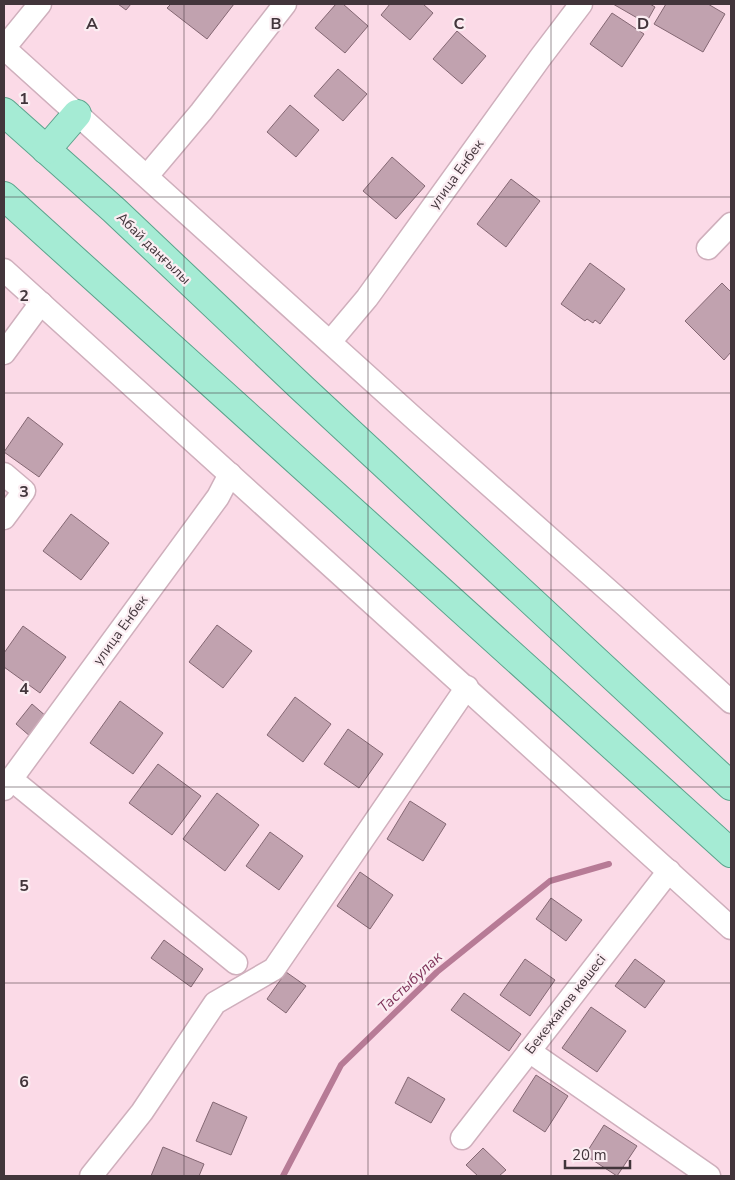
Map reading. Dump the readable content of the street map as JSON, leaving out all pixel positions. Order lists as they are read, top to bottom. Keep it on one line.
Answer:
{"streets":{"main road":["Абай даңғылы"],"street":["улица Енбек","Бекежанов көшесі"]},"water":["Тастыбулак"],"scale_bar":"20 m","grid":{"columns":["A","B","C","D"],"rows":["1","2","3","4","5","6"]}}
